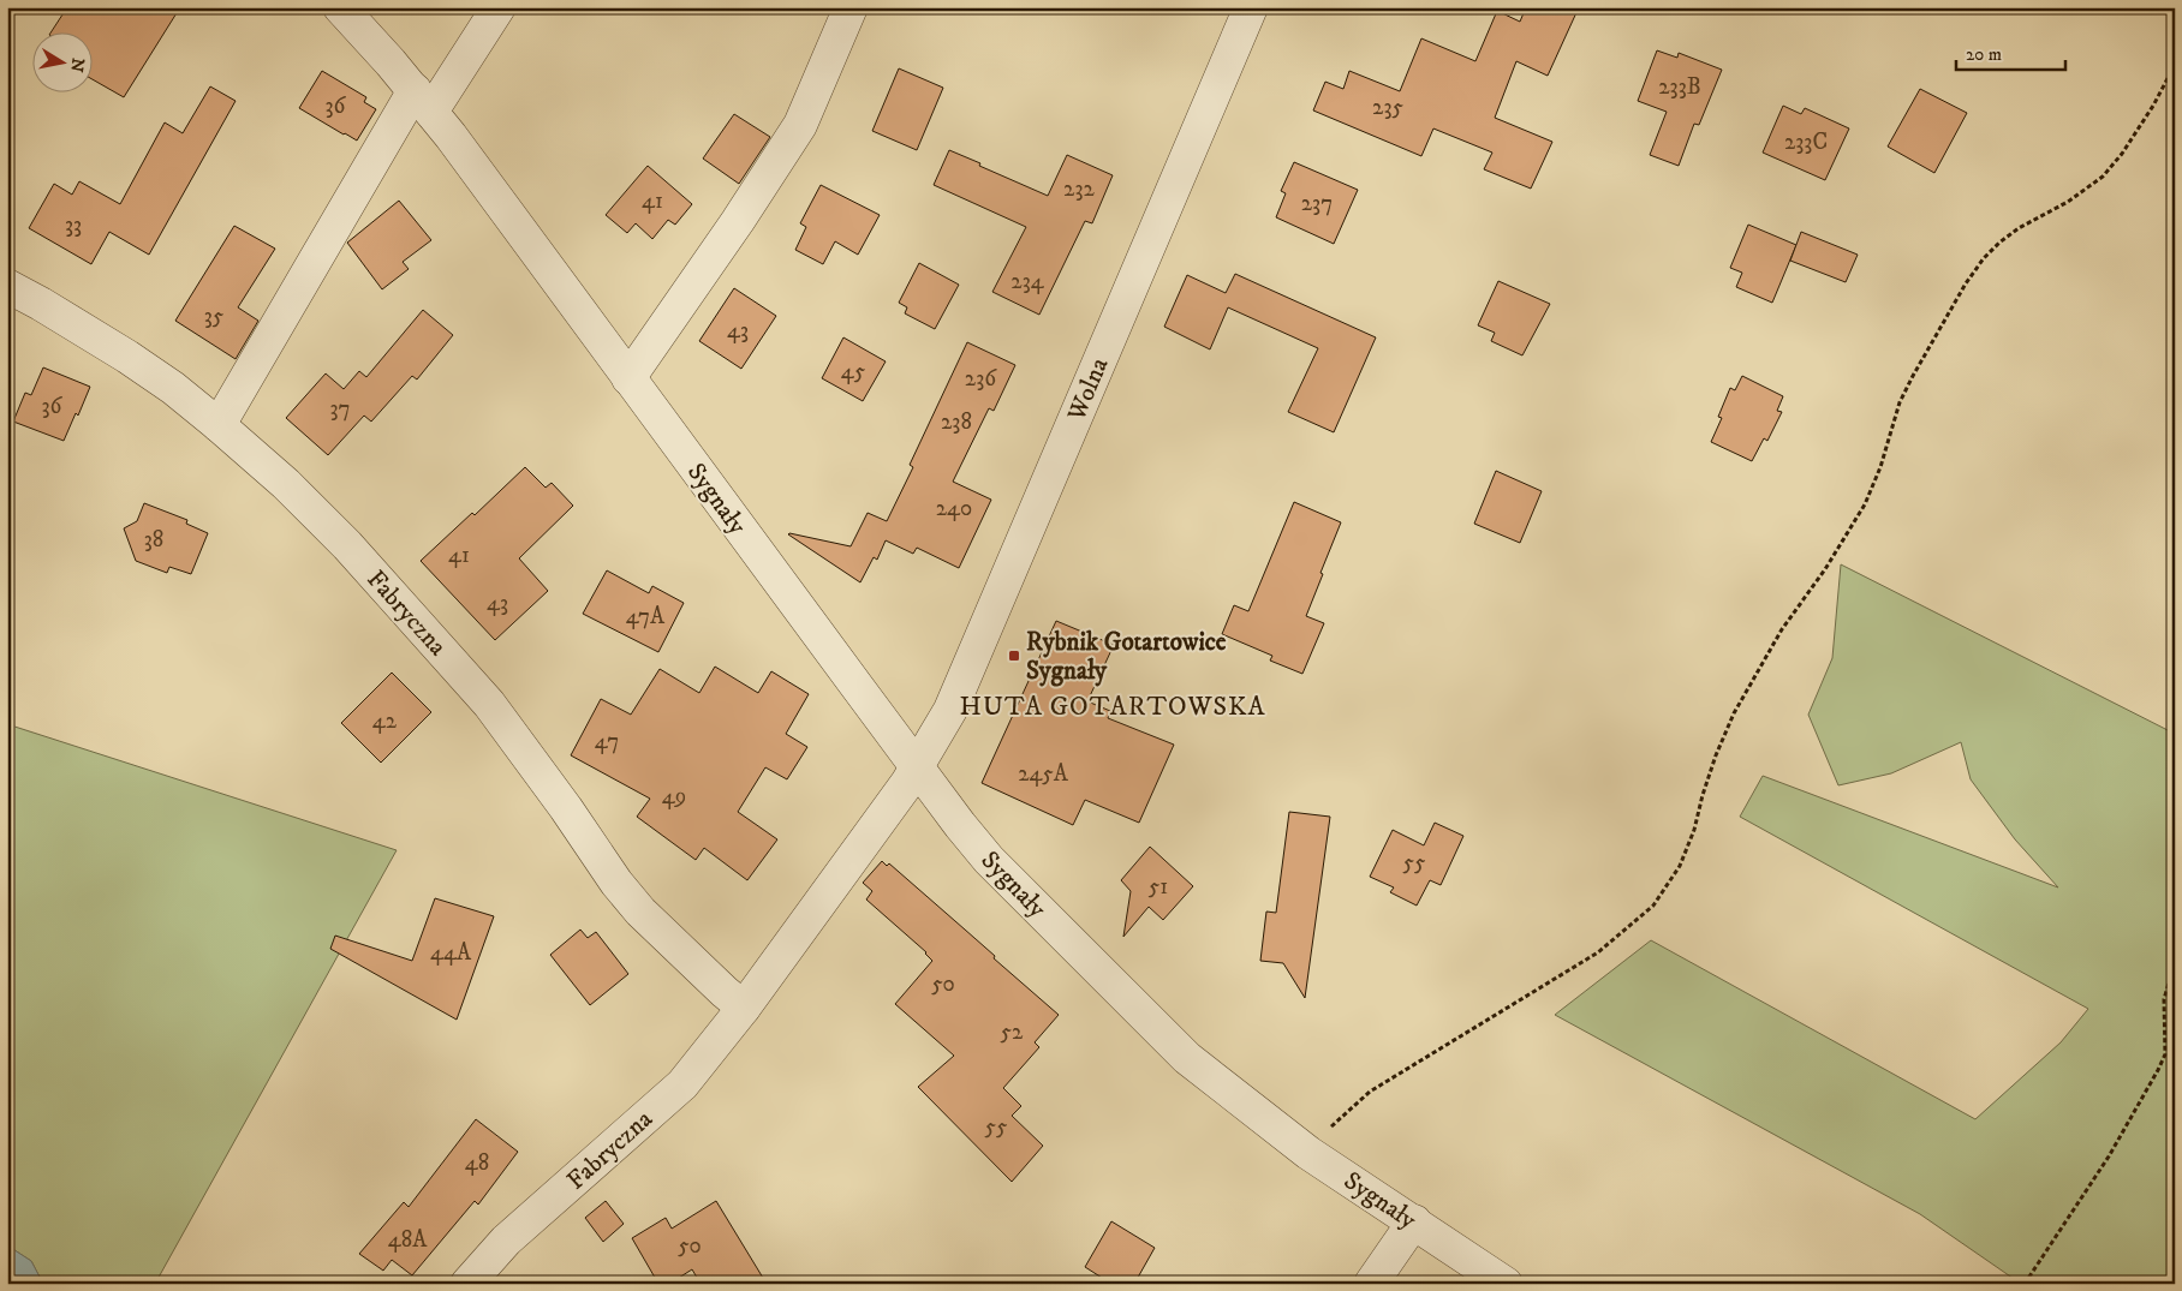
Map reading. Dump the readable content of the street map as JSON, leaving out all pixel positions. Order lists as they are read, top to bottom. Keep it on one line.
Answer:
{"streets":{"street":["Wolna","Sygnały","Fabryczna"]},"crossings":[["Wolna","Sygnały"],["Wolna","Fabryczna"],["Sygnały","Fabryczna"]],"districts":["HUTA GOTARTOWSKA"],"places":{"transit":["Rybnik Gotartowice Sygnały"]},"house_numbers":["233B","36","235","233C","232","41","237","33","234","35","43","45","236","36","37","238","240","38","41","43","47A","42","47","245A","49","55","51","44A","50","52","55","48","48A","50"],"scale_bar":"20 m","north":"right"}
